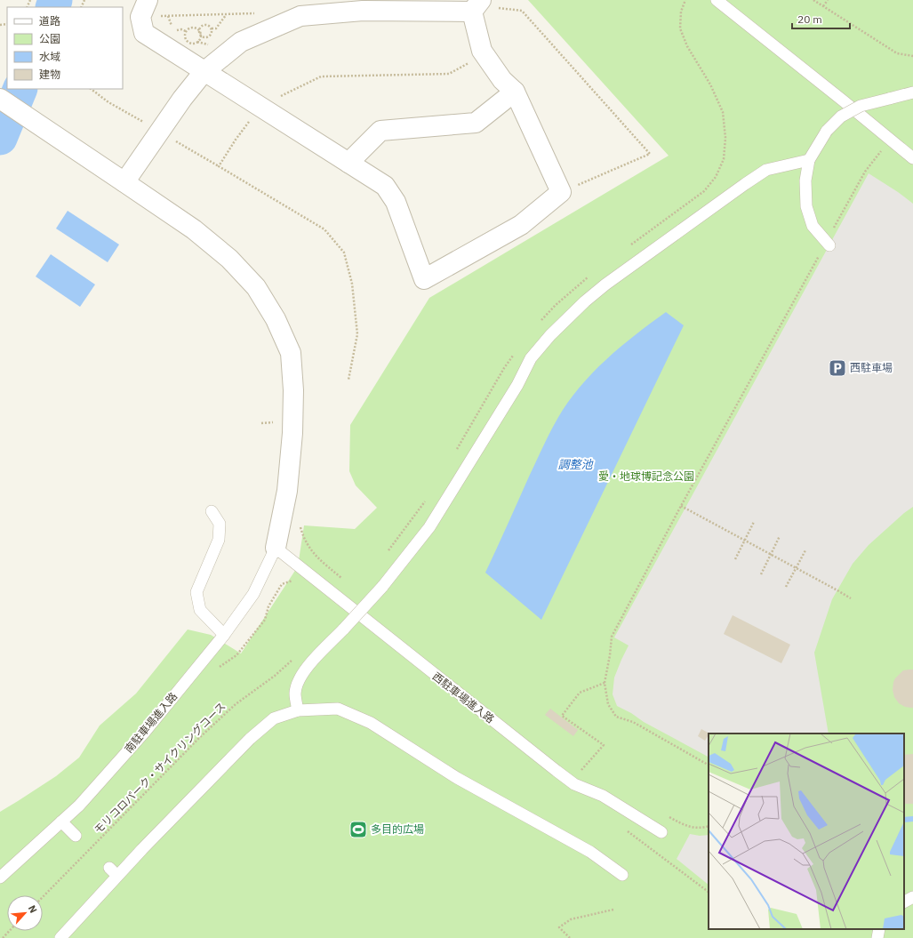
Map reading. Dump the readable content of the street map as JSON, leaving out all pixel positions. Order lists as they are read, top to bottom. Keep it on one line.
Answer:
{"streets":{"lane":["西駐車場進入路","南駐車場進入路"],"path":["モリコロパーク・サイクリングコース"]},"crossings":[["西駐車場進入路","南駐車場進入路"]],"water":["調整池"],"parks":["愛・地球博記念公園"],"places":{"parking":["西駐車場"],"sports":["多目的広場"]},"legend":["道路","公園","水域","建物"],"scale_bar":"20 m","north":"top right"}
